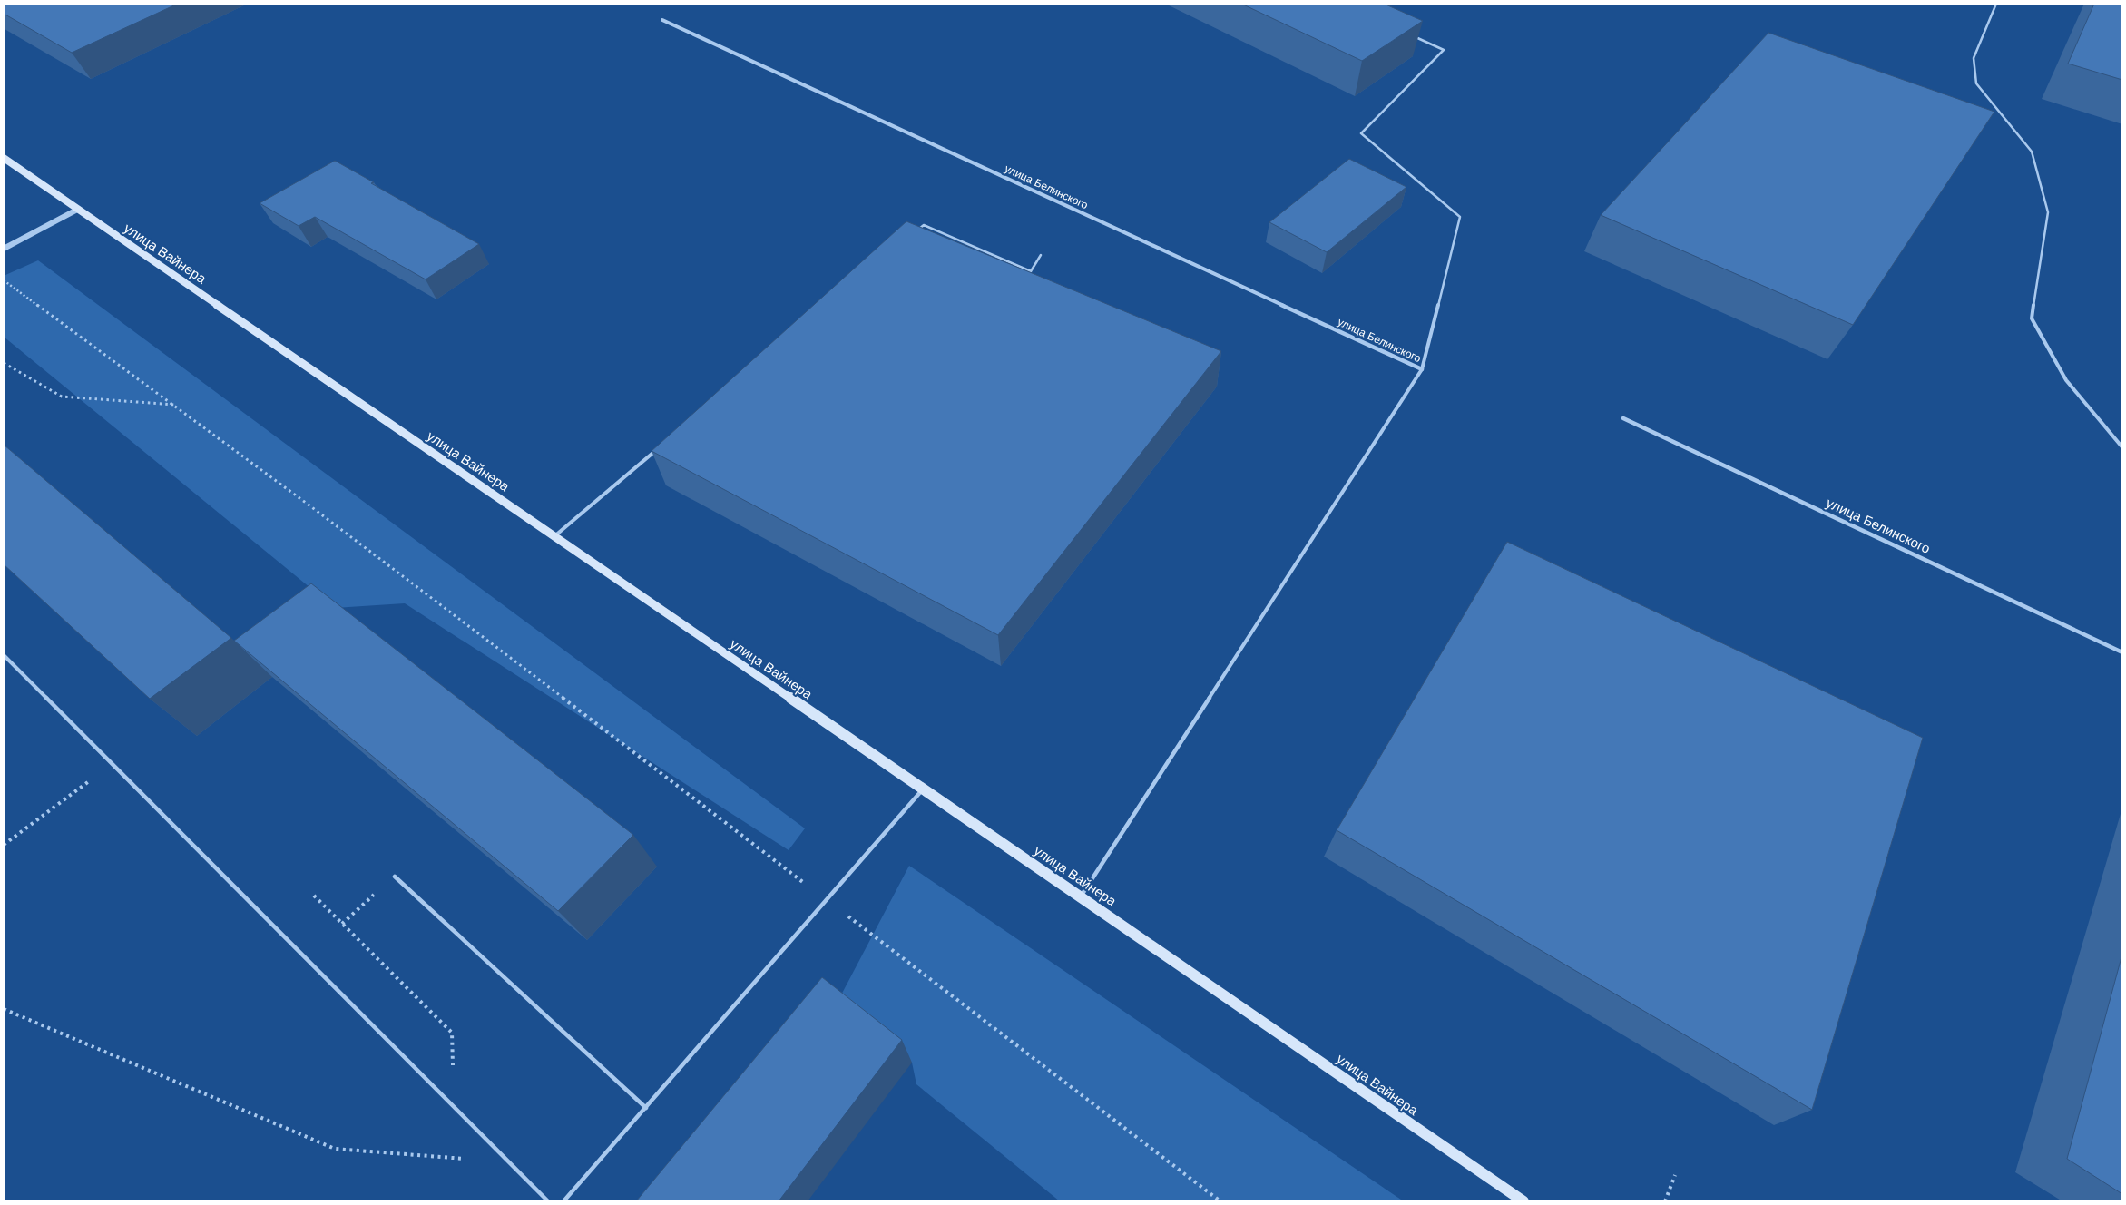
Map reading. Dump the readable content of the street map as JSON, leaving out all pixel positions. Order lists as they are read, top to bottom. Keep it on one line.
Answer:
{"streets":{"main road":["улица Вайнера"],"street":["улица Белинского"]}}
